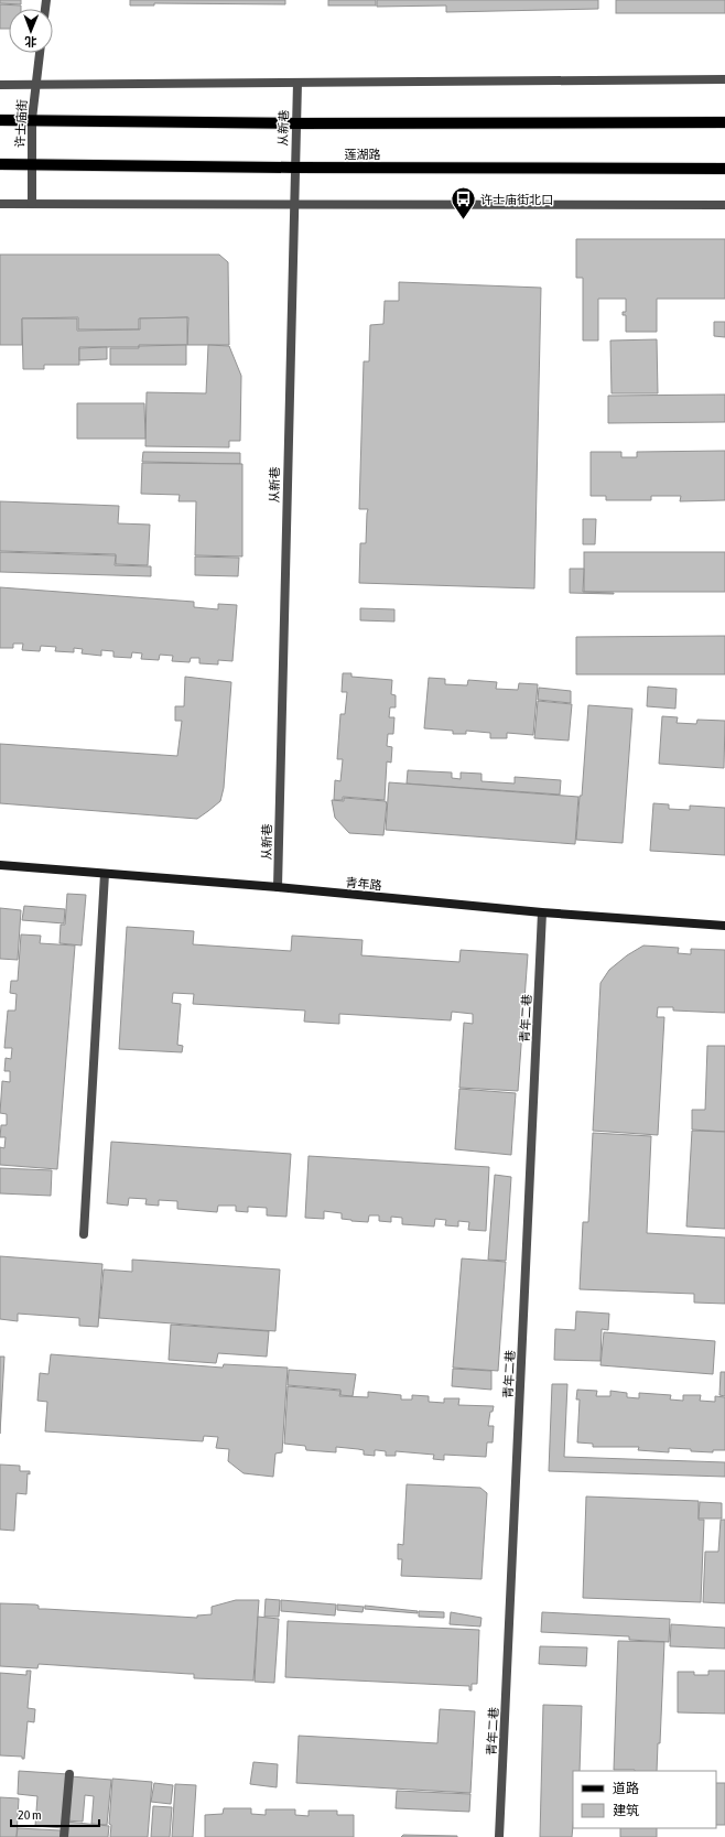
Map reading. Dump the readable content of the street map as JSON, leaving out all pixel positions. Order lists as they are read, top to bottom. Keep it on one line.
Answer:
{"streets":{"main road":["莲湖路"],"street":["许士庙街","从新巷","青年路","青年二巷"]},"crossings":[["许士庙街","莲湖路"],["从新巷","莲湖路"],["从新巷","青年路"],["青年路","青年二巷"]],"places":{"bus stop":["许士庙街北口"]},"legend":["道路","建筑"],"scale_bar":"20 m","north":"bottom"}
